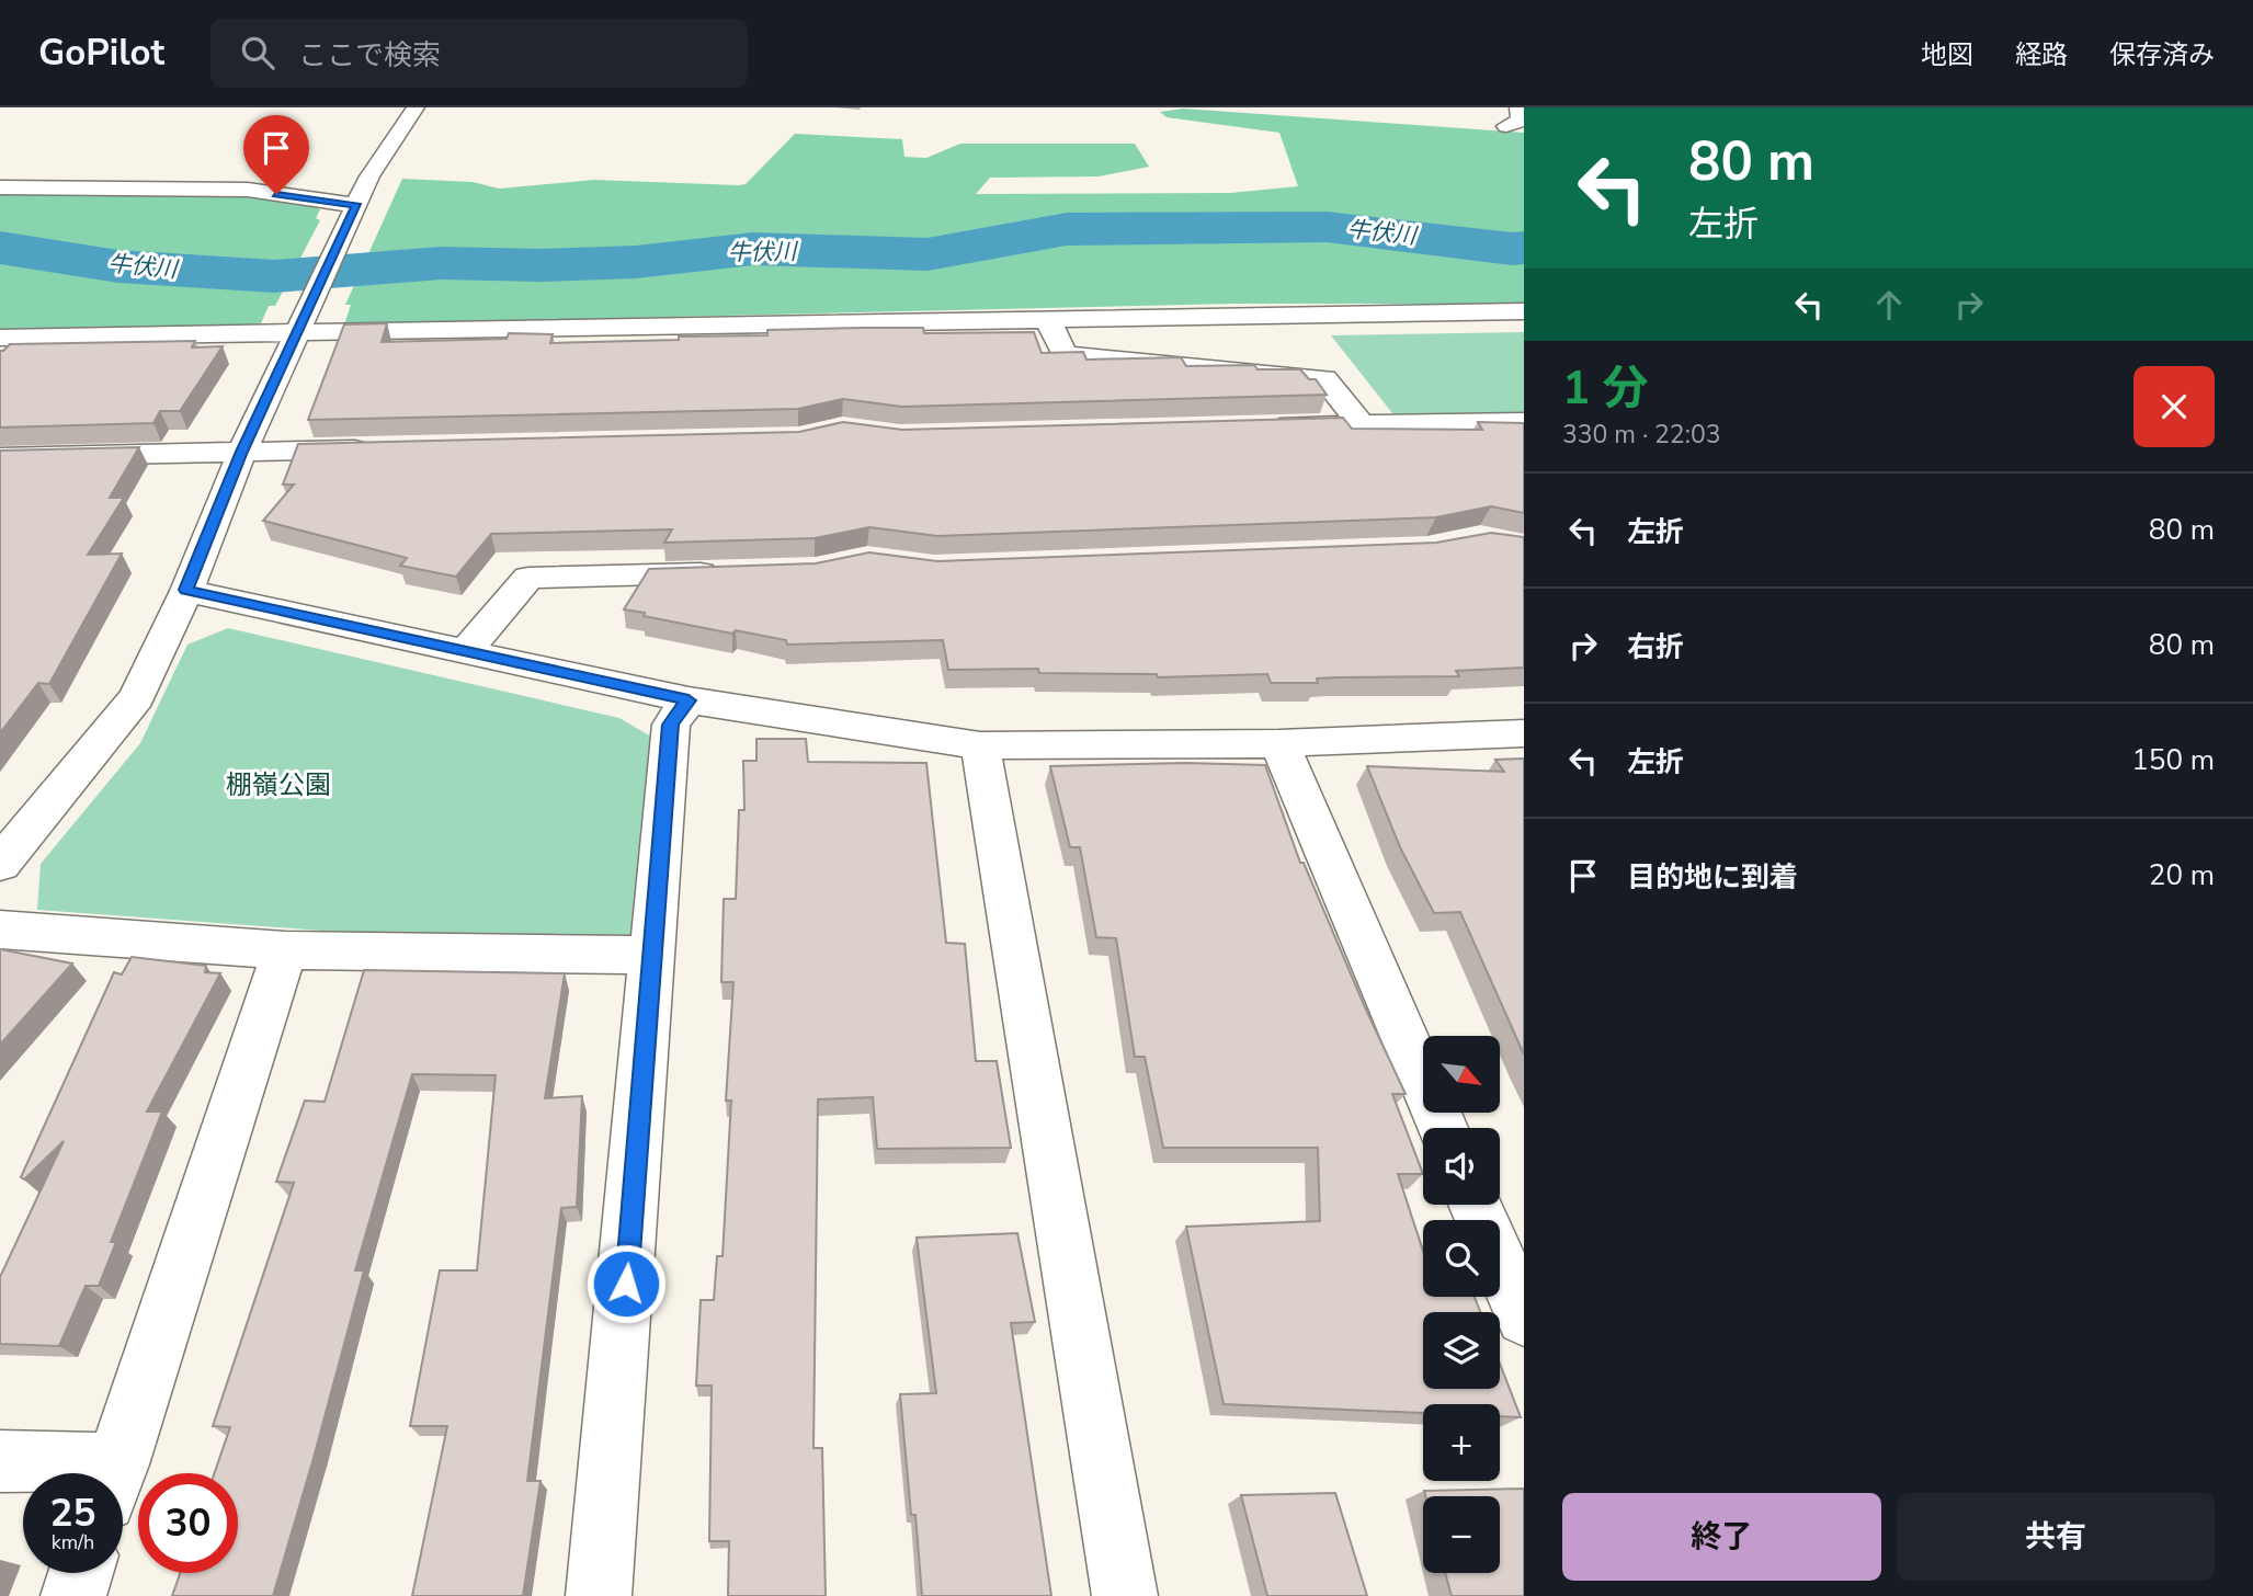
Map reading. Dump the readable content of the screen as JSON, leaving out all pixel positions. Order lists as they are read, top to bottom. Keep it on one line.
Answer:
{"water":["牛伏川"],"parks":["棚嶺公園"],"north":"bottom right","page":{"header":"GoPilot","search":"ここで検索","nav":["地図","経路","保存済み"],"turn":["80 m","左折"],"heading":["1 分","330 m · 22:03"],"list":[{"name":"左折","value":"80 m"},{"name":"右折","value":"80 m"},{"name":"左折","value":"150 m"},{"name":"目的地に到着","value":"20 m"}],"map_buttons":["+","−"],"speed":"25 km/h","limit":"30","buttons":["終了","共有"]}}
